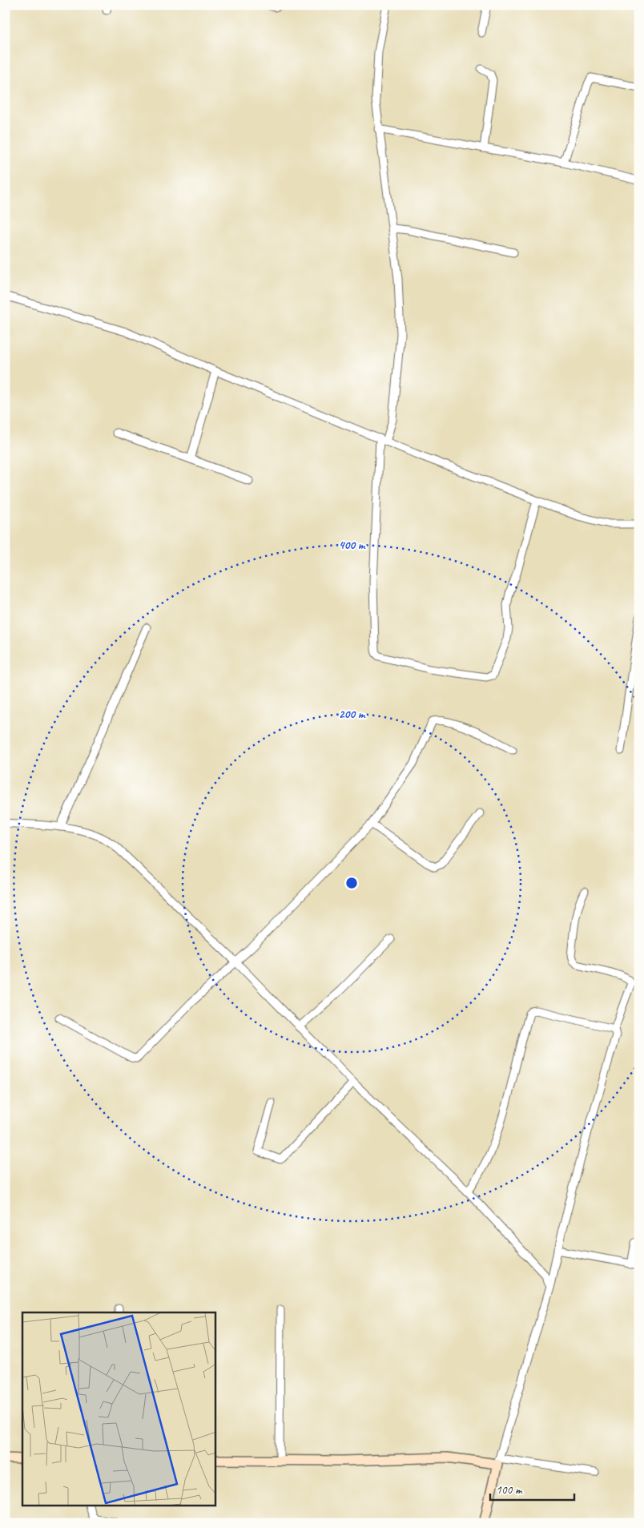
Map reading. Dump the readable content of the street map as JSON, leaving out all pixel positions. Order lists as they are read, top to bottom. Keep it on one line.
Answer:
{"scale_bar":"100 m","rings":["400 m","200 m"]}
